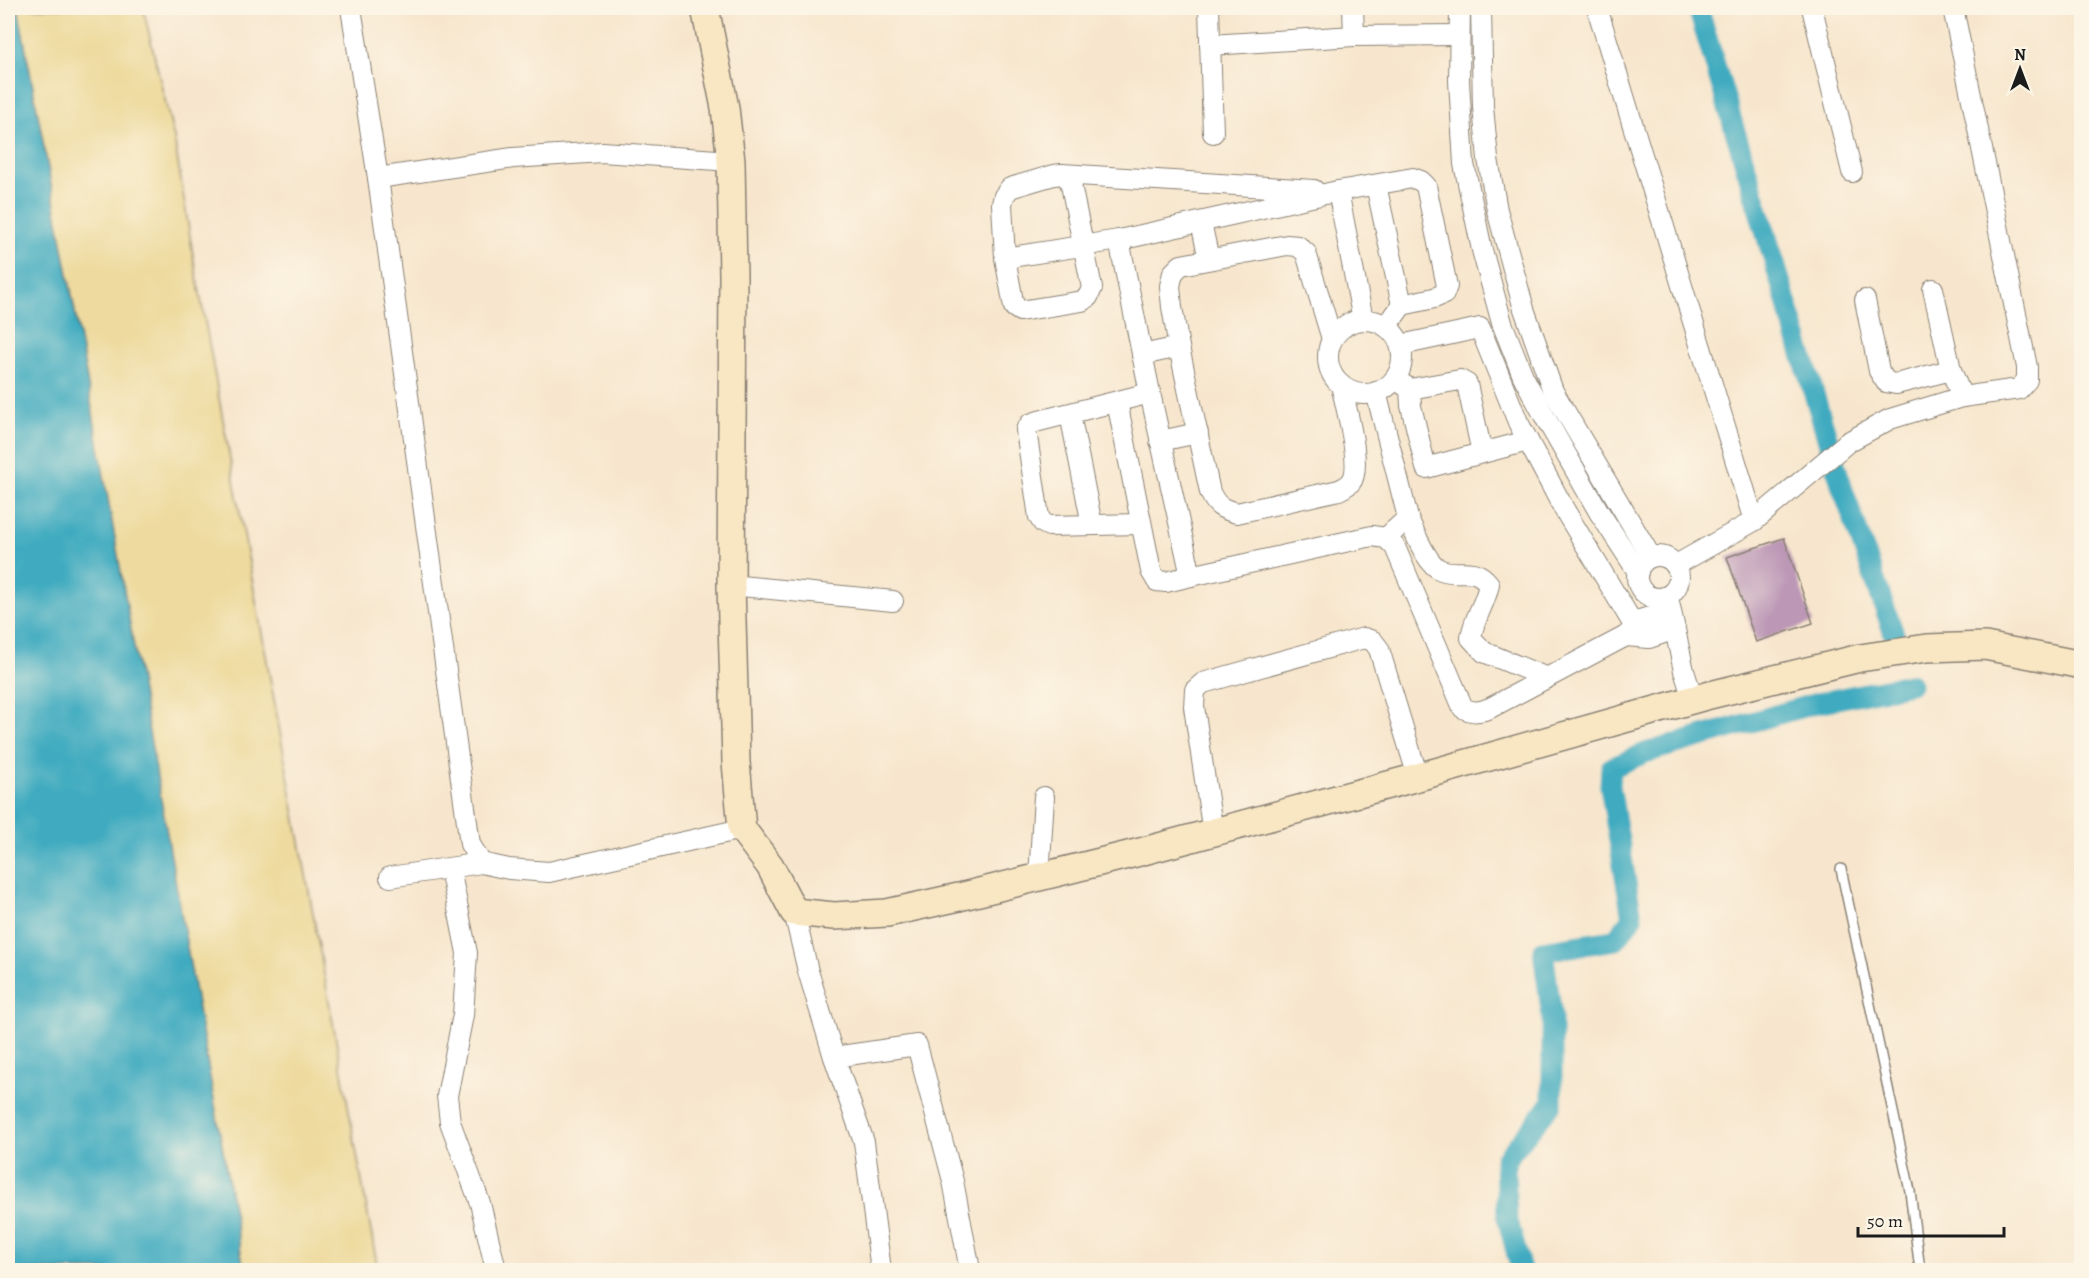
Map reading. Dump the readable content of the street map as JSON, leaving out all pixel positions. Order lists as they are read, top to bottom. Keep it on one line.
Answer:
{"scale_bar":"50 m","north":"top"}
